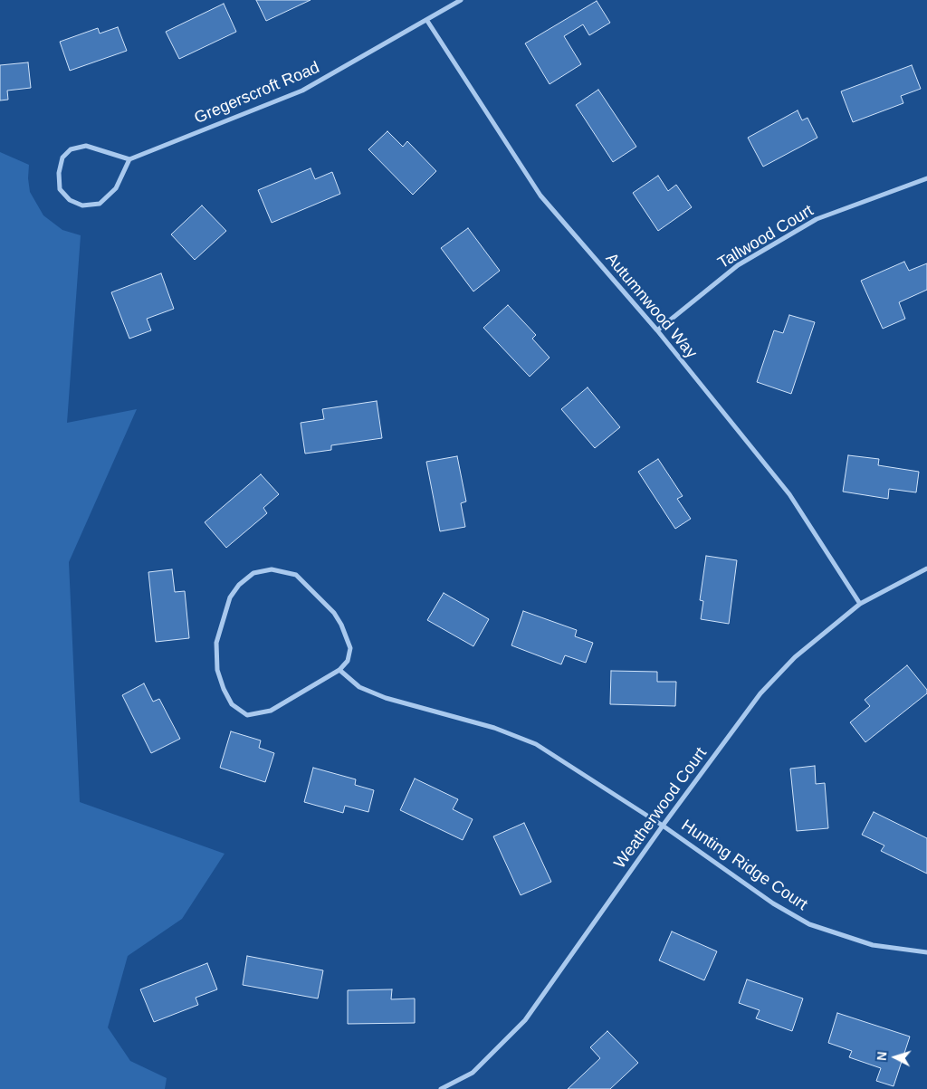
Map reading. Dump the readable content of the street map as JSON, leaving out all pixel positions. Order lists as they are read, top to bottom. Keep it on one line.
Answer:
{"streets":{"street":["Gregerscroft Road","Tallwood Court","Autumnwood Way","Weatherwood Court","Hunting Ridge Court"]},"crossings":[["Gregerscroft Road","Autumnwood Way"],["Tallwood Court","Autumnwood Way"],["Autumnwood Way","Weatherwood Court"],["Weatherwood Court","Hunting Ridge Court"]],"north":"left"}
